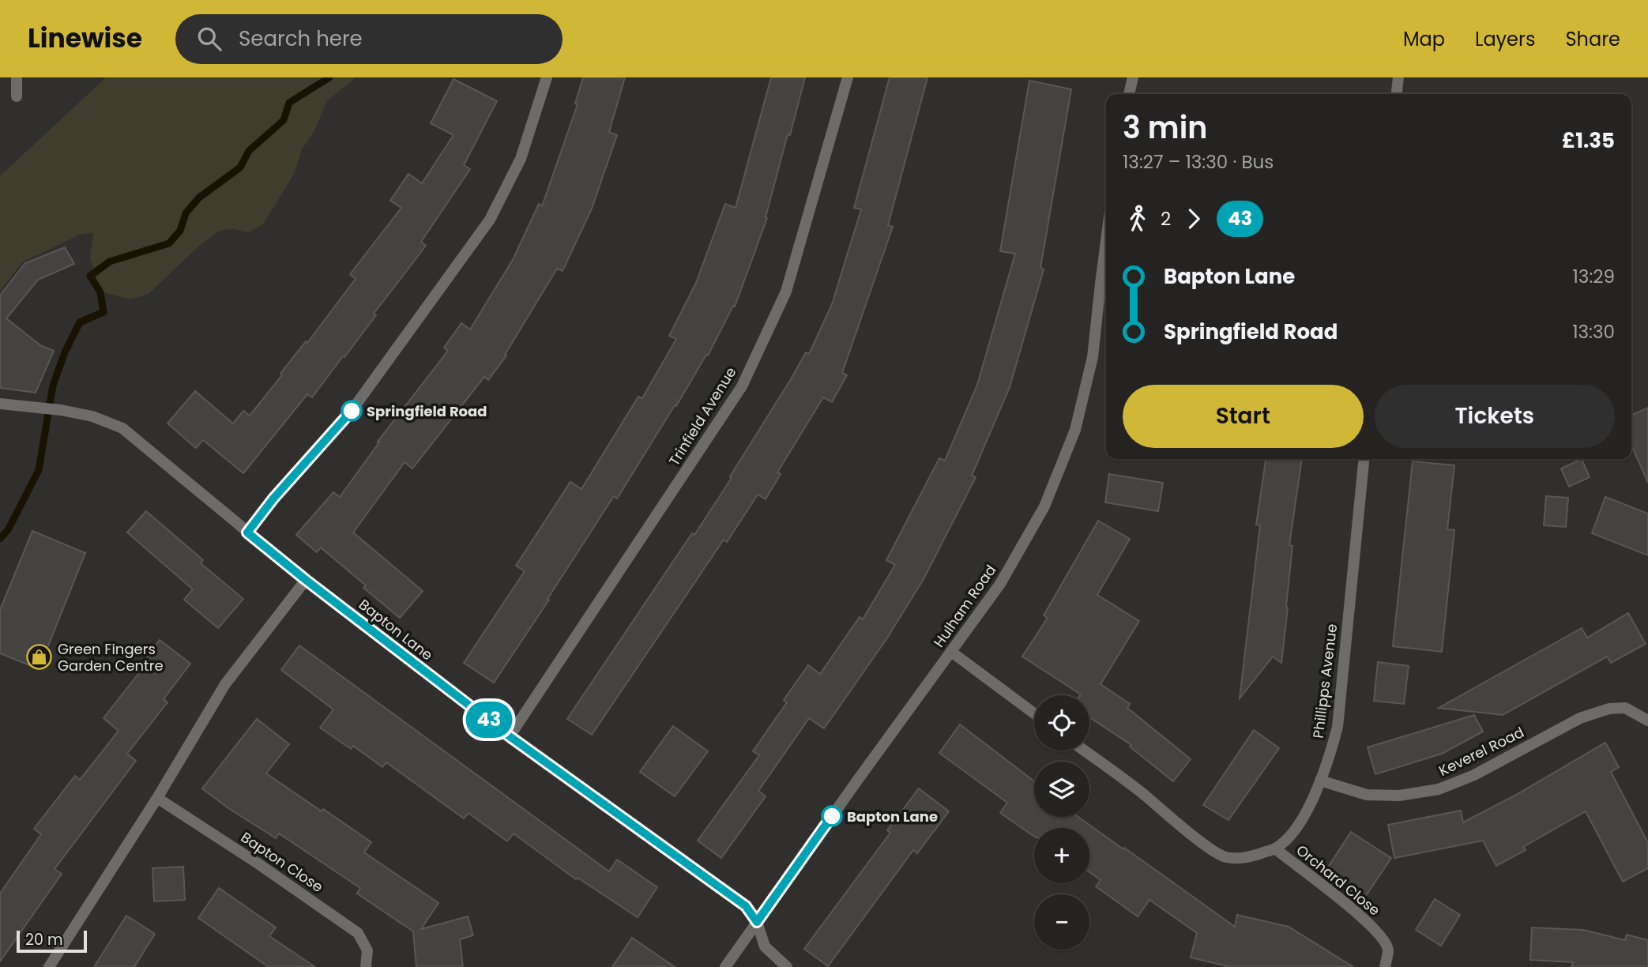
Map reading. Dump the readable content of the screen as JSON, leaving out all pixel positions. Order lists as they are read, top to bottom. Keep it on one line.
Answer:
{"streets":{"street":["Trinfield Avenue","Hulham Road","Bapton Lane","Phillipps Avenue","Keverel Road","Bapton Close","Orchard Close"]},"crossings":[["Trinfield Avenue","Bapton Lane"],["Hulham Road","Bapton Lane"],["Phillipps Avenue","Keverel Road"],["Phillipps Avenue","Orchard Close"]],"places":{"other":["Springfield Road","Bapton Lane"],"shop":["Green Fingers Garden Centre"]},"lines":["bus line 43"],"scale_bar":"20 m","page":{"header":"Linewise","search":"Search here","nav":["Map","Layers","Share"],"on_map":"43","heading":["3 min","13:27 – 13:30 · Bus","£1.35"],"legs":["2","43"],"list":[{"name":"Bapton Lane","value":"13:29"},{"name":"Springfield Road","value":"13:30"}],"buttons":["Start","Tickets"],"map_buttons":["+","−"],"scale":"20 m"}}
